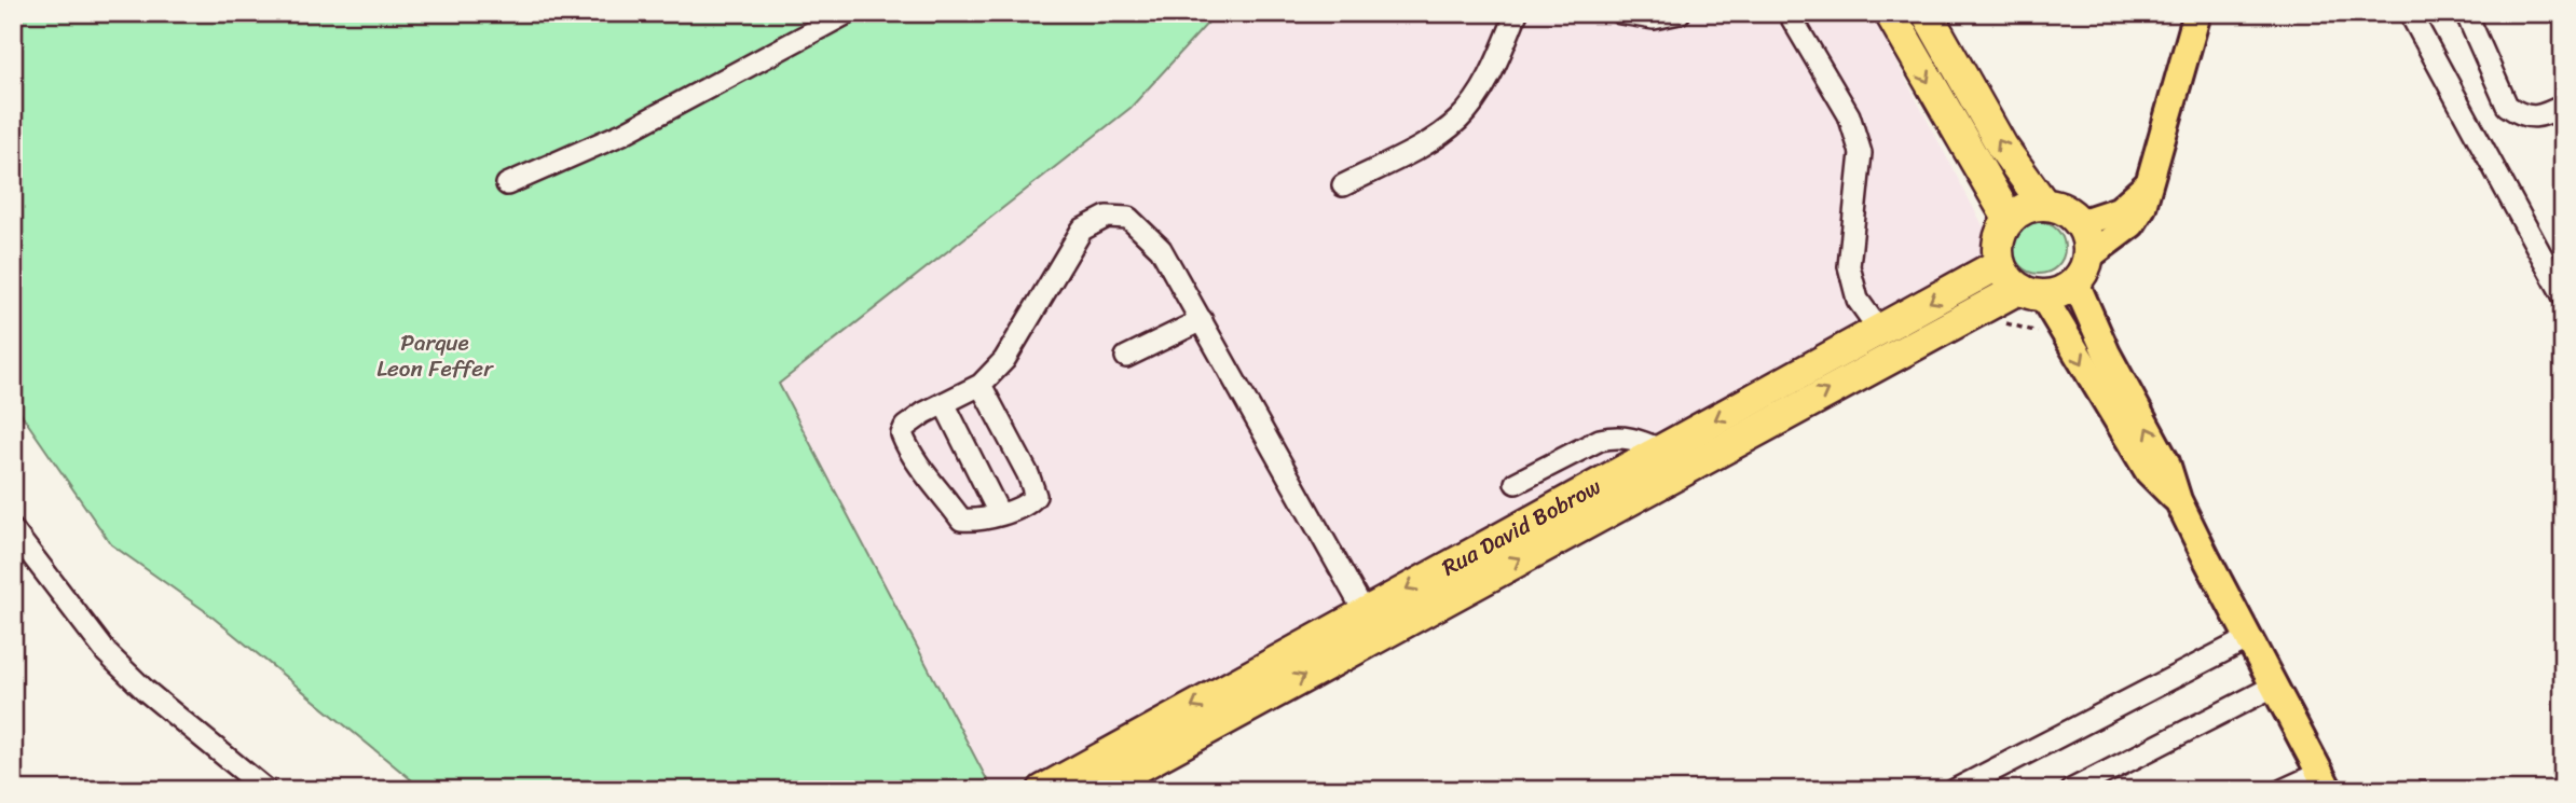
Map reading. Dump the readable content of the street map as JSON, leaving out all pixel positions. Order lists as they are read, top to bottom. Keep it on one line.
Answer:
{"streets":{"highway":["Rua David Bobrow"]},"parks":["Parque Leon Feffer"]}
